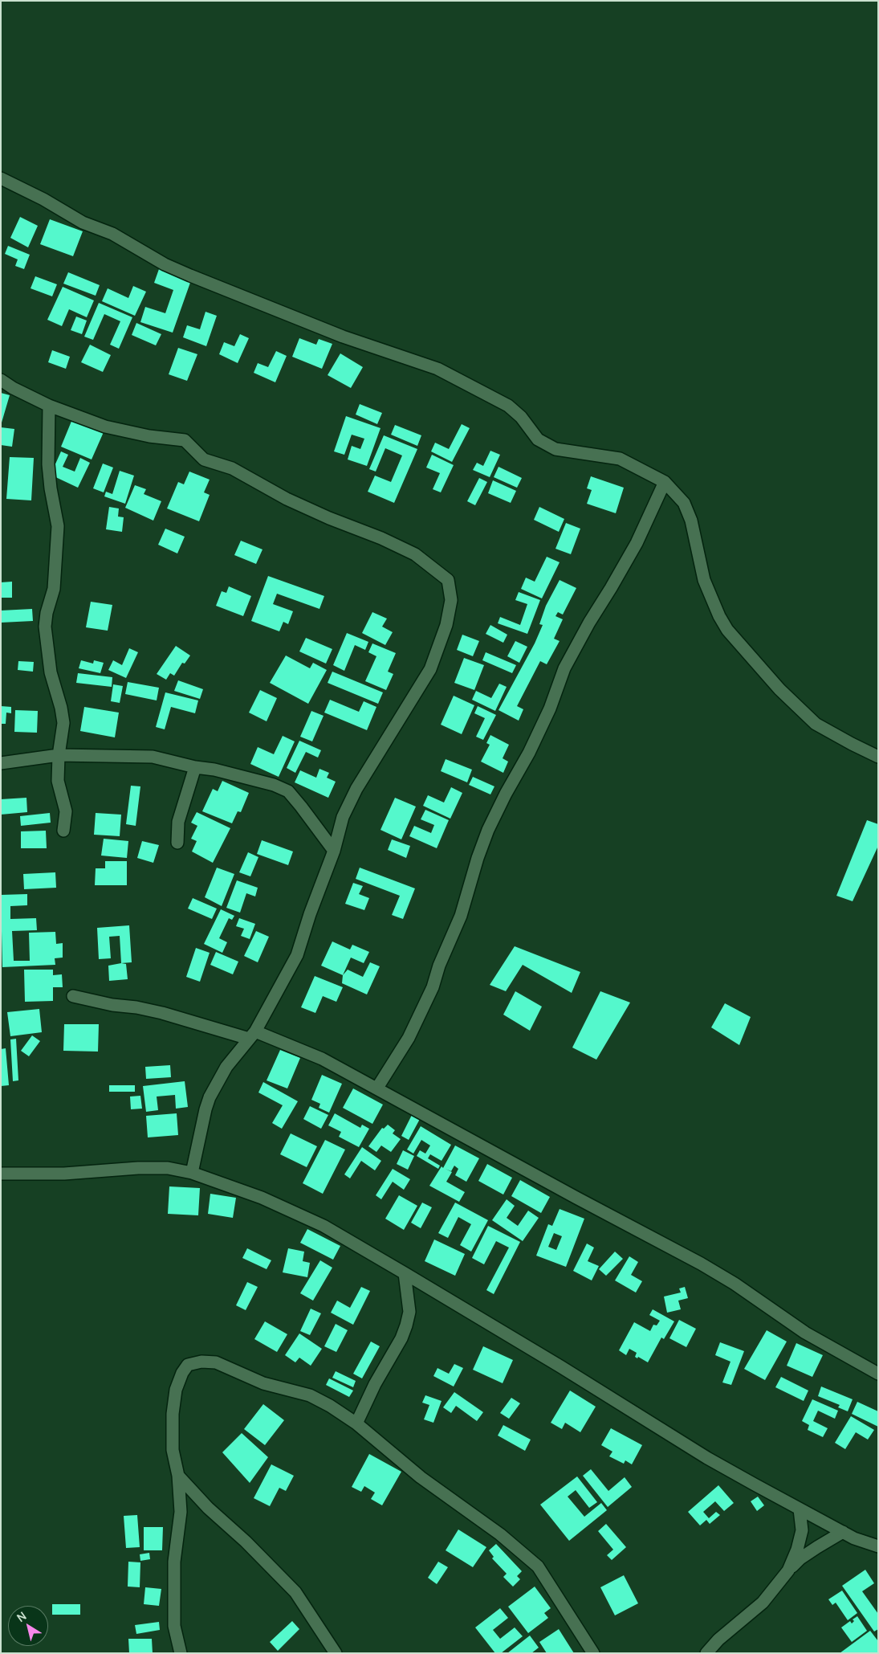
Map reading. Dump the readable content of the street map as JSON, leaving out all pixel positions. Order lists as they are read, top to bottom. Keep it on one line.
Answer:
{"north":"top left"}
